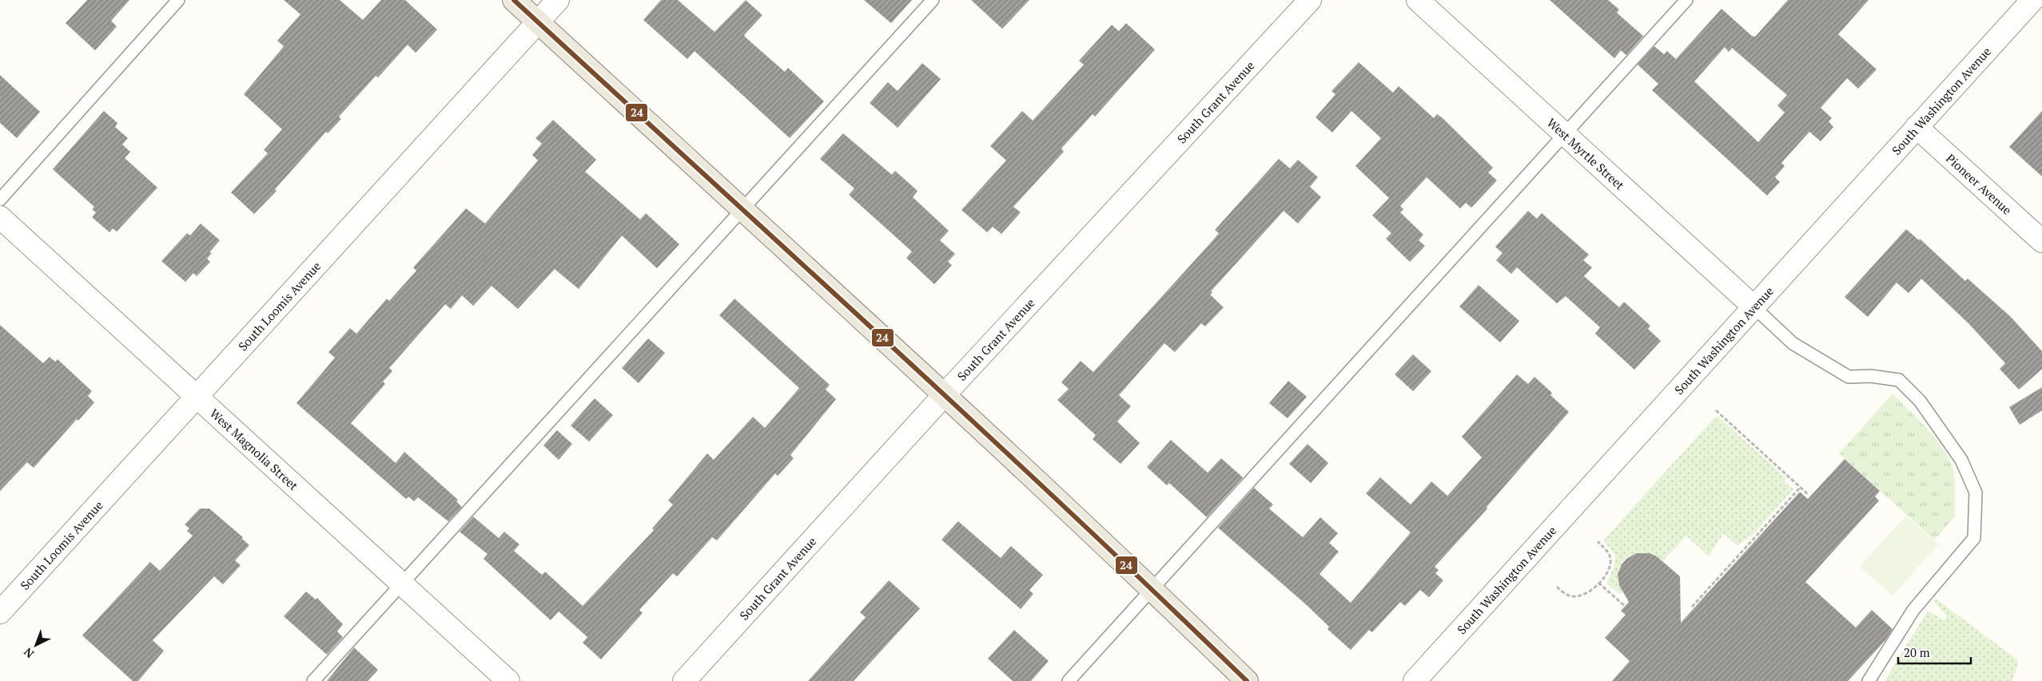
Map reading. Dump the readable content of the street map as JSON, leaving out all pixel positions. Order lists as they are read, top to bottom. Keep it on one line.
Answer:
{"streets":{"street":["South Washington Avenue","South Grant Avenue","West Myrtle Street","Pioneer Avenue","South Loomis Avenue","West Magnolia Street"]},"crossings":[["South Washington Avenue","West Myrtle Street"],["South Washington Avenue","Pioneer Avenue"],["South Loomis Avenue","West Magnolia Street"]],"lines":["transit line 24"],"scale_bar":"20 m","north":"bottom left"}
